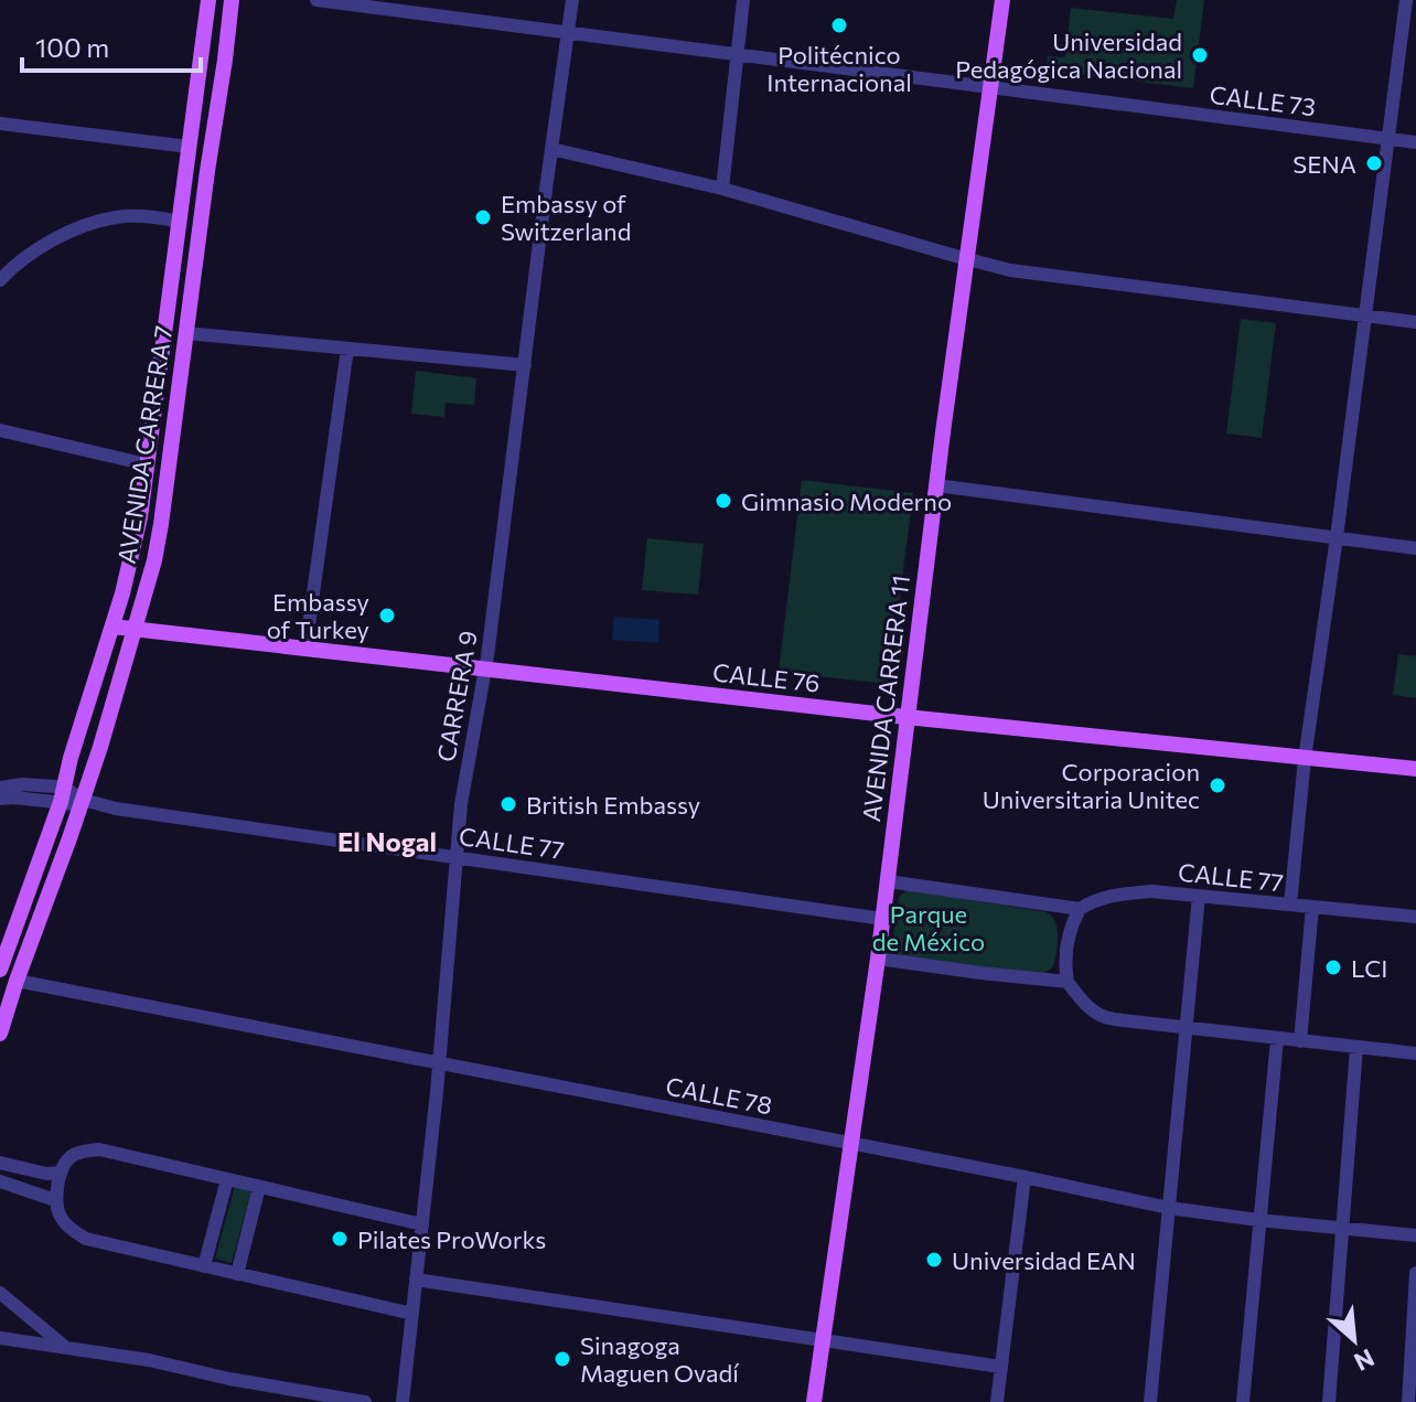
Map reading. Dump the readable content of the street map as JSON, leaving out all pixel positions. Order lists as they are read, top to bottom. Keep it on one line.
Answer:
{"streets":{"main road":["AVENIDA CARRERA 7","CALLE 76","AVENIDA CARRERA 11"],"street":["CALLE 73","CARRERA 9","CALLE 77","CALLE 78"]},"crossings":[["CALLE 73","CARRERA 9"],["CALLE 73","AVENIDA CARRERA 11"],["AVENIDA CARRERA 7","CALLE 76"],["AVENIDA CARRERA 7","CALLE 77"],["AVENIDA CARRERA 7","CALLE 78"],["CALLE 76","CARRERA 9"],["CALLE 76","AVENIDA CARRERA 11"],["CARRERA 9","CALLE 77"],["CARRERA 9","CALLE 78"],["AVENIDA CARRERA 11","CALLE 77"],["AVENIDA CARRERA 11","CALLE 78"]],"districts":["El Nogal"],"parks":["Parque de México"],"places":["Politécnico Internacional","Universidad Pedagógica Nacional","SENA","Embassy of Switzerland","Gimnasio Moderno","Embassy of Turkey","Corporacion Universitaria Unitec","British Embassy","LCI","Pilates ProWorks","Universidad EAN","Sinagoga Maguen Ovadí"],"scale_bar":"100 m","north":"bottom right"}
